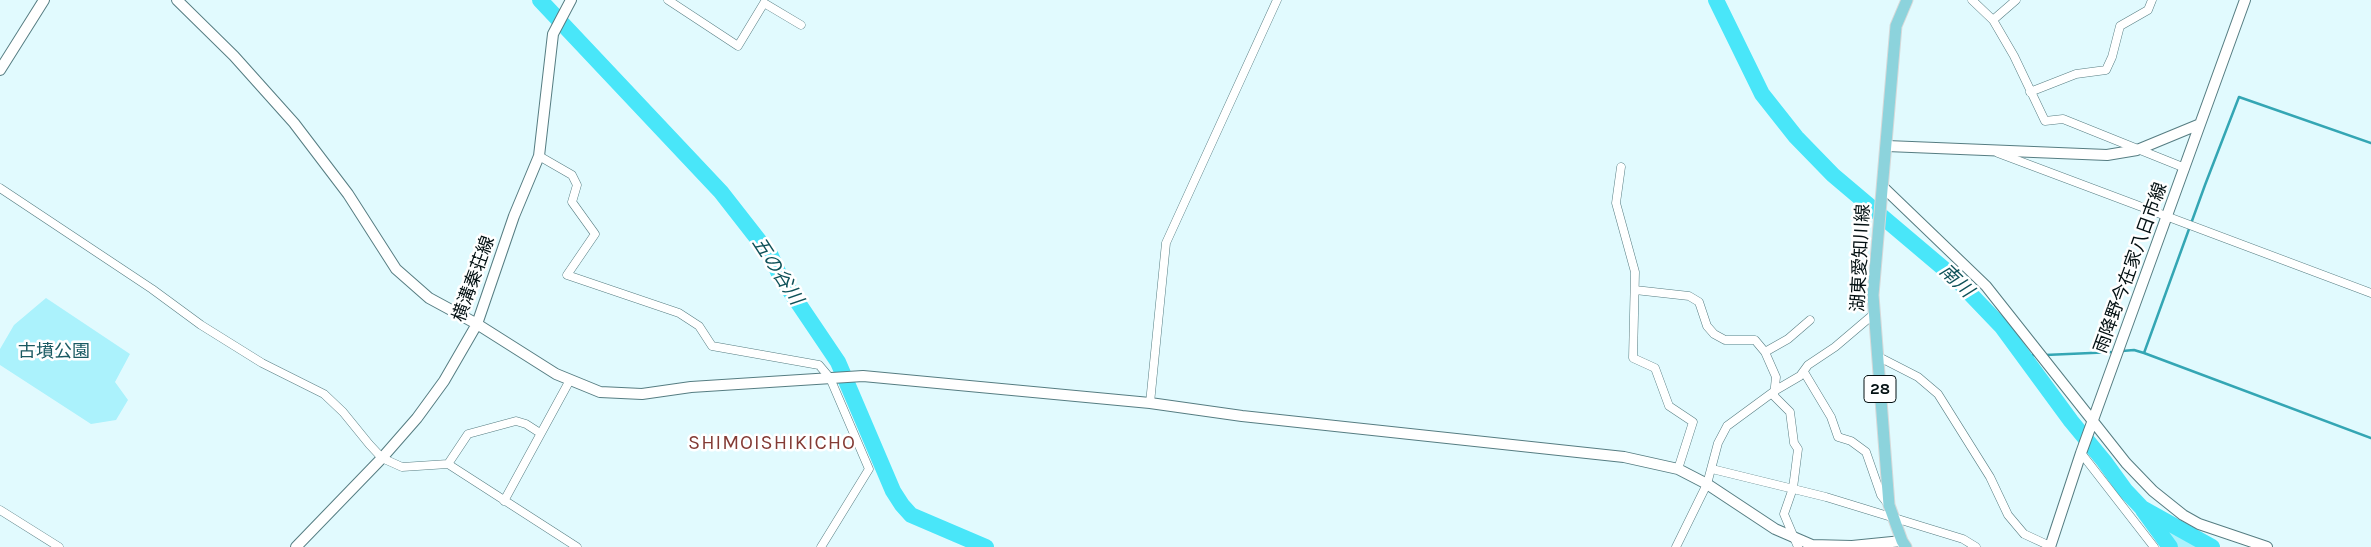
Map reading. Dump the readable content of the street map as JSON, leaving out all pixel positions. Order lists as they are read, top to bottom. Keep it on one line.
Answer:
{"streets":{"main road":["湖東愛知川線","28"],"street":["雨降野今在家八日市線","横溝秦荘線"]},"districts":["SHIMOISHIKICHO"],"water":["五の谷川","南川"],"parks":["古墳公園"]}
